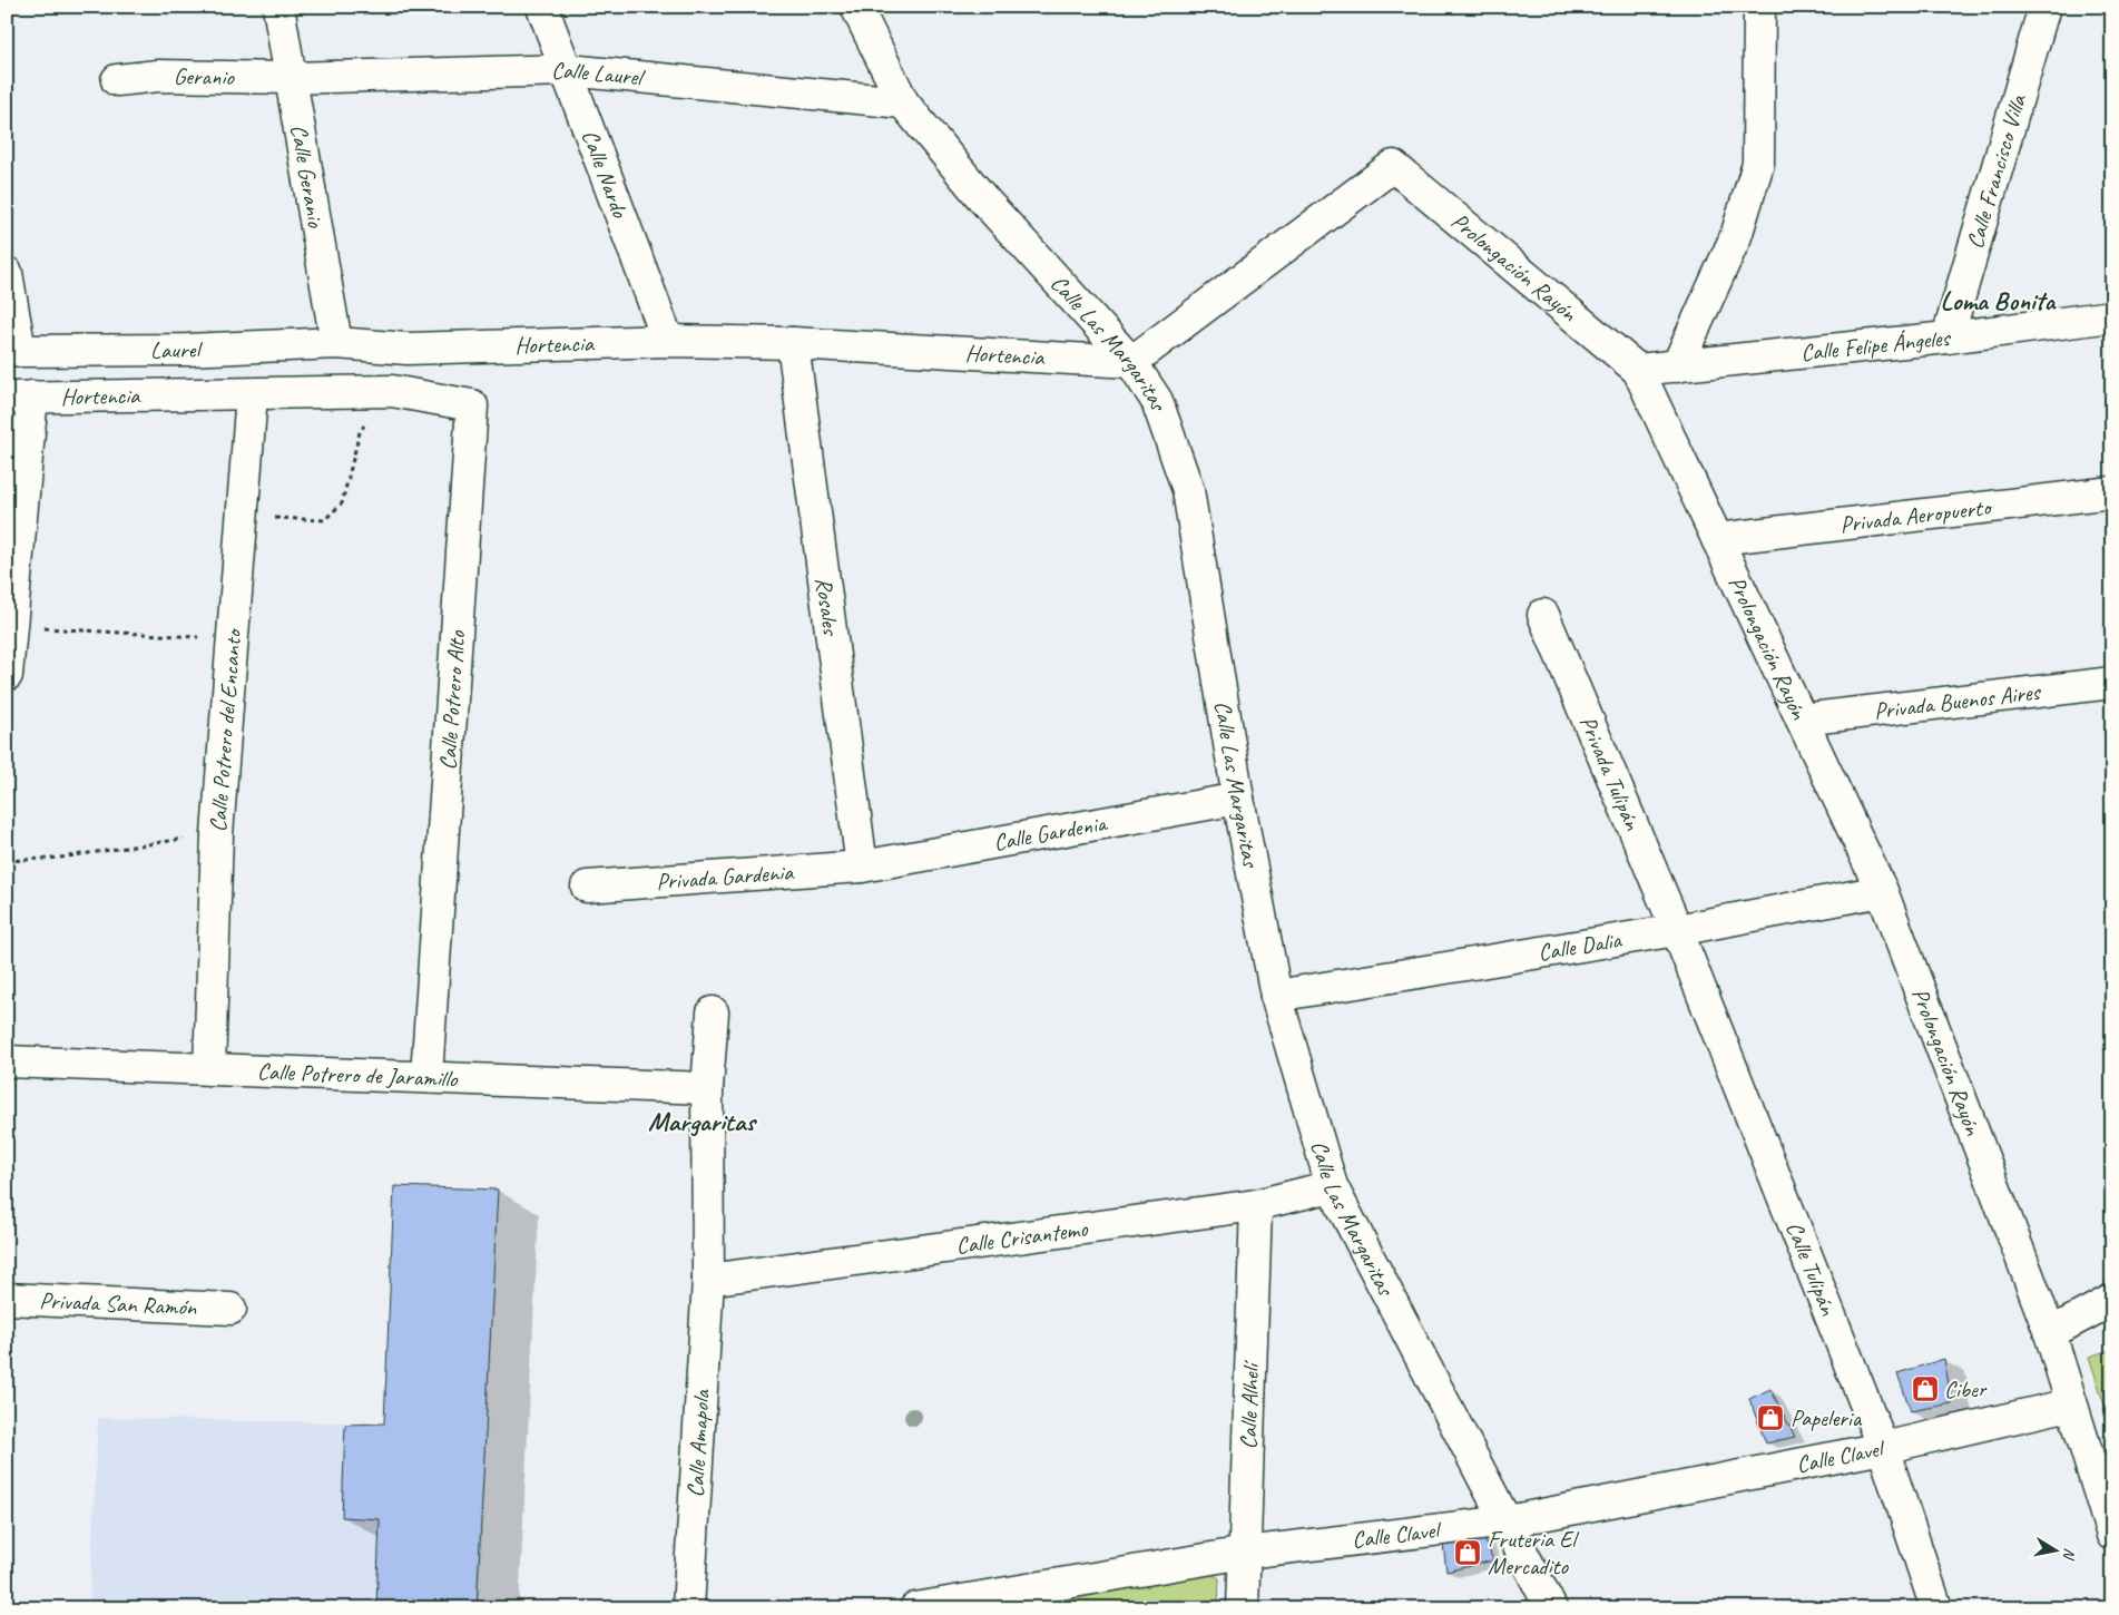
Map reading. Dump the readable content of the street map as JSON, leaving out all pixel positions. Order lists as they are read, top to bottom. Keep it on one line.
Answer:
{"streets":{"street":["Calle Laurel","Geranio","Calle Francisco Villa","Calle Nardo","Calle Geranio","Prolongación Rayón","Hortencia","Calle Las Margaritas","Calle Felipe Ángeles","Laurel","Privada Aeropuerto","Rosales","Calle Potrero Alto","Privada Buenos Aires","Calle Potrero del Encanto","Privada Tulipán","Calle Gardenia","Privada Gardenia","Calle Dalia","Calle Potrero de Jaramillo","Calle Crisantemo","Calle Tulipán","Privada San Ramón","Calle Alhelí","Calle Amapola","Calle Clavel"]},"crossings":[["Calle Laurel","Geranio"],["Calle Laurel","Calle Nardo"],["Calle Laurel","Calle Geranio"],["Calle Laurel","Calle Las Margaritas"],["Geranio","Calle Geranio"],["Calle Francisco Villa","Calle Felipe Ángeles"],["Calle Nardo","Hortencia"],["Calle Geranio","Laurel"],["Prolongación Rayón","Hortencia"],["Prolongación Rayón","Calle Las Margaritas"],["Prolongación Rayón","Calle Felipe Ángeles"],["Prolongación Rayón","Privada Aeropuerto"],["Prolongación Rayón","Privada Buenos Aires"],["Prolongación Rayón","Calle Dalia"],["Prolongación Rayón","Calle Clavel"],["Hortencia","Calle Las Margaritas"],["Hortencia","Laurel"],["Hortencia","Rosales"],["Hortencia","Calle Potrero Alto"],["Hortencia","Calle Potrero del Encanto"],["Calle Las Margaritas","Calle Gardenia"],["Calle Las Margaritas","Calle Dalia"],["Calle Las Margaritas","Calle Crisantemo"],["Calle Las Margaritas","Calle Clavel"],["Rosales","Calle Gardenia"],["Rosales","Privada Gardenia"],["Calle Potrero Alto","Calle Potrero de Jaramillo"],["Calle Potrero del Encanto","Calle Potrero de Jaramillo"],["Privada Tulipán","Calle Dalia"],["Privada Tulipán","Calle Tulipán"],["Calle Gardenia","Privada Gardenia"],["Calle Dalia","Calle Tulipán"],["Calle Potrero de Jaramillo","Calle Amapola"],["Calle Crisantemo","Calle Alhelí"],["Calle Crisantemo","Calle Amapola"],["Calle Tulipán","Calle Clavel"],["Calle Alhelí","Calle Clavel"]],"districts":["Loma Bonita","Margaritas"],"places":{"shop":["Ciber","Papeleria","Fruteria El Mercadito"]},"north":"right"}
